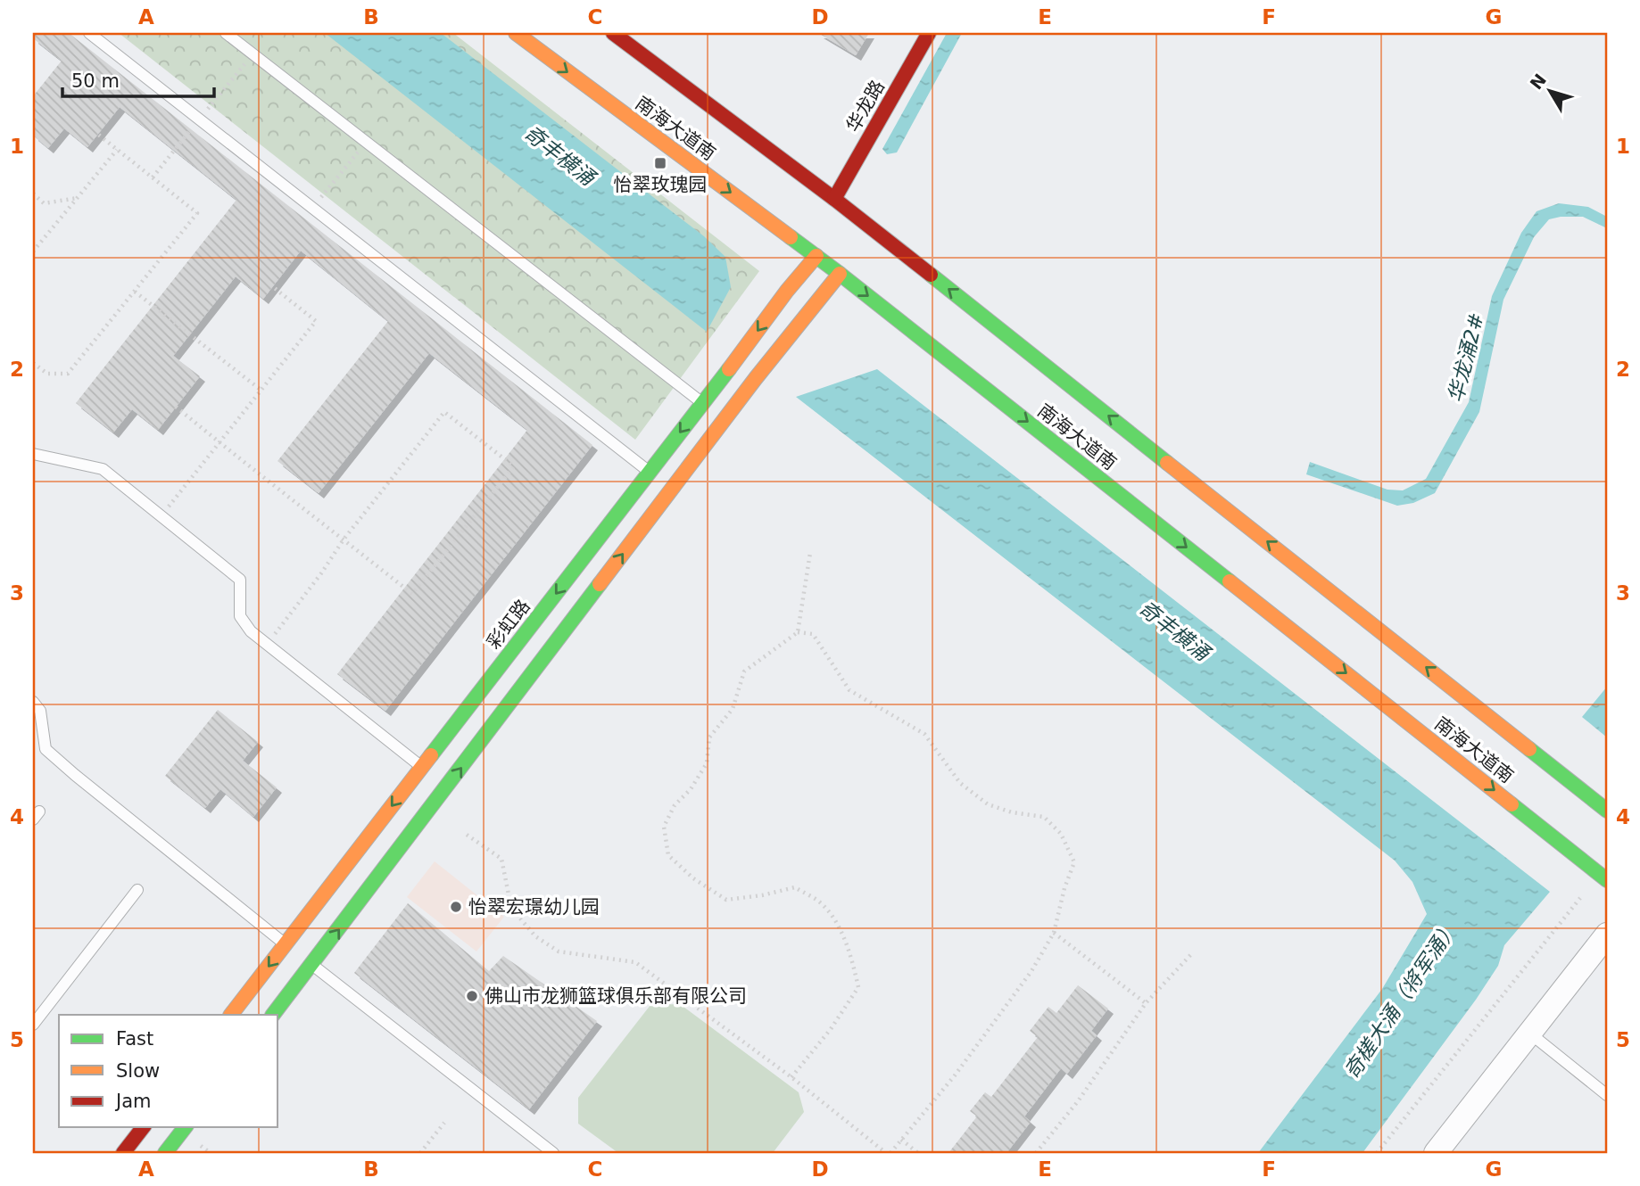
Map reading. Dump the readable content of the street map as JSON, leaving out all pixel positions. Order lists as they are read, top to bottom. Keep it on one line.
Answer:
{"streets":{"main road":["华龙路","南海大道南","彩虹路"]},"crossings":[["华龙路","南海大道南"],["南海大道南","彩虹路"]],"water":["奇丰横涌","华龙涌2#","奇槎大涌（将军涌）"],"places":{"transit":["怡翠玫瑰园"],"other":["怡翠宏璟幼儿园","佛山市龙狮篮球俱乐部有限公司"]},"legend":["Fast","Slow","Jam"],"scale_bar":"50 m","north":"top left","grid":{"columns":["A","B","C","D","E","F","G"],"rows":["1","2","3","4","5"]}}
